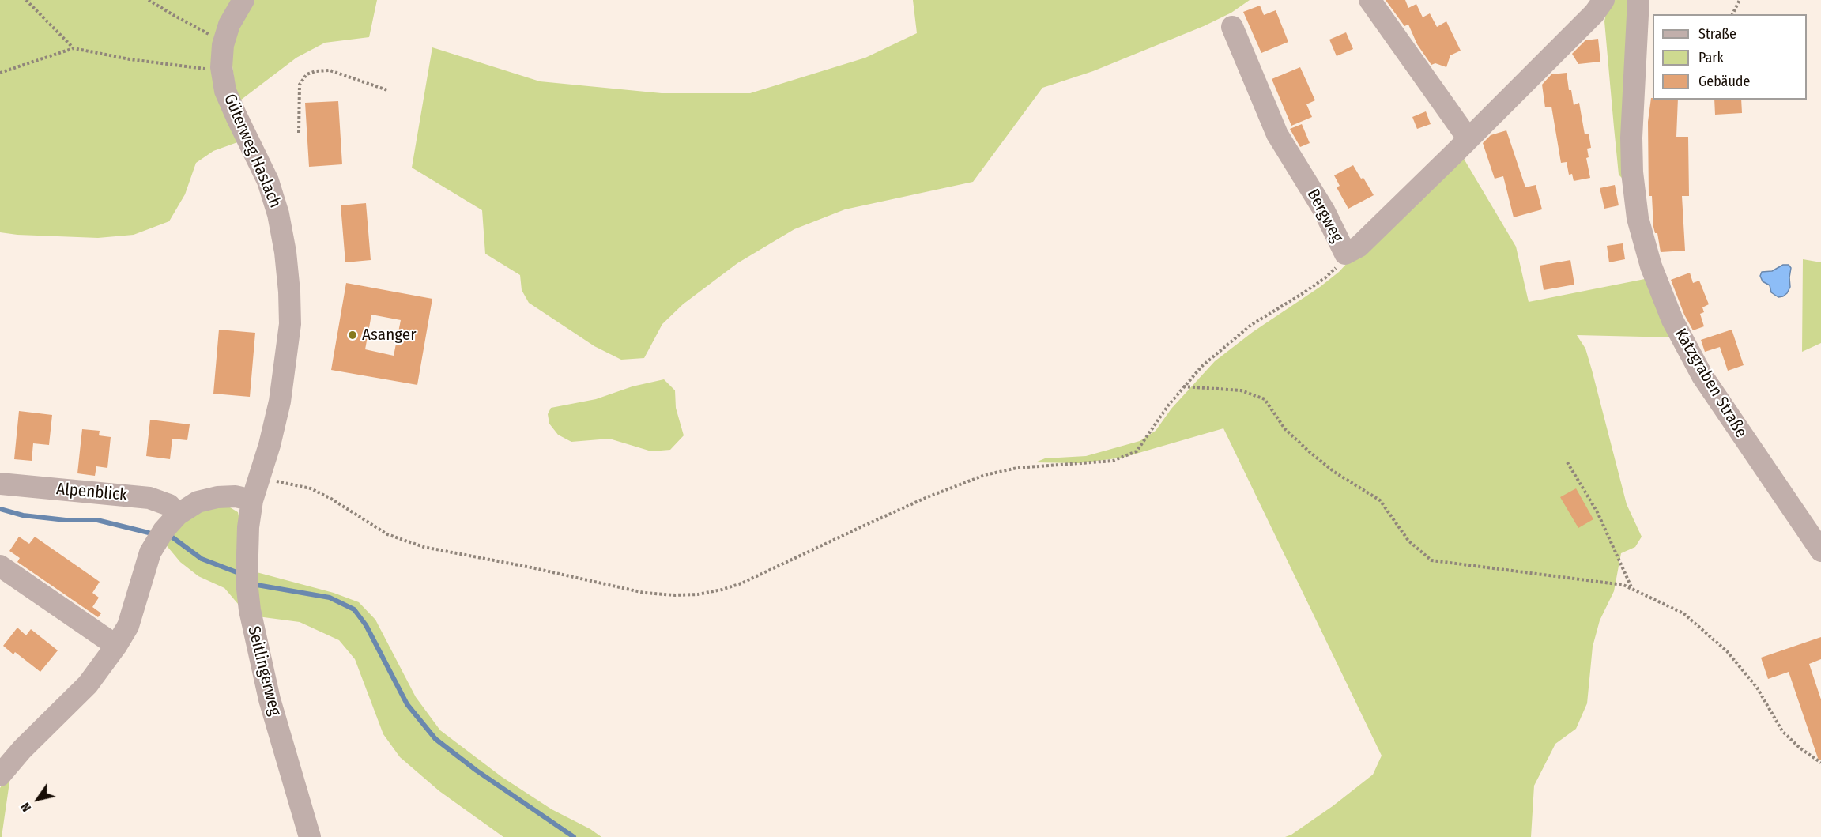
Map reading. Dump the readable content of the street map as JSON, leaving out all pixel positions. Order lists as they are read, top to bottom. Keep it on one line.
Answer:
{"streets":{"street":["Güterweg Haslach","Bergweg","Katzgraben Straße","Alpenblick","Seitlingerweg"]},"crossings":[["Güterweg Haslach","Seitlingerweg"]],"places":["Asanger"],"legend":["Straße","Park","Gebäude"],"north":"bottom left"}
